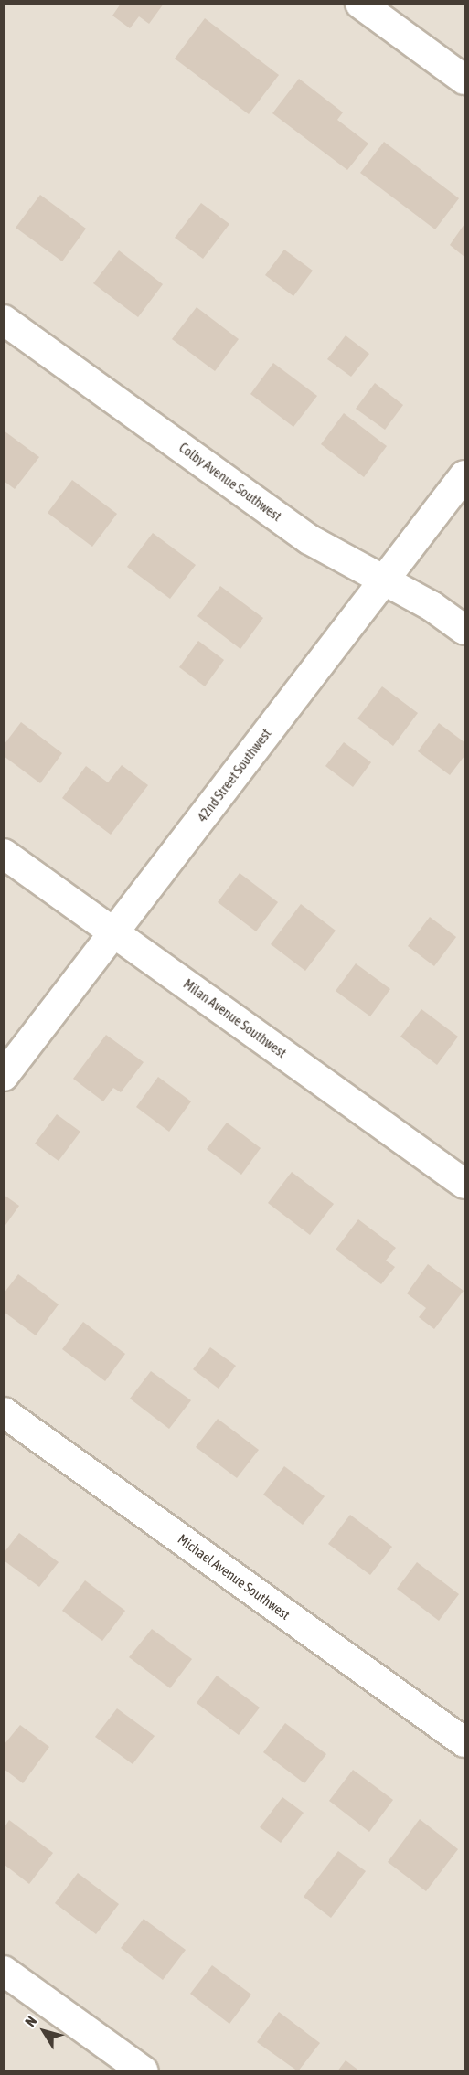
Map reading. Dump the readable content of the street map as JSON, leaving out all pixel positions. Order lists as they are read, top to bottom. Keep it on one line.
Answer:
{"streets":{"street":["Colby Avenue Southwest","42nd Street Southwest","Milan Avenue Southwest","Michael Avenue Southwest"]},"crossings":[["Colby Avenue Southwest","42nd Street Southwest"],["42nd Street Southwest","Milan Avenue Southwest"]],"north":"top left"}
